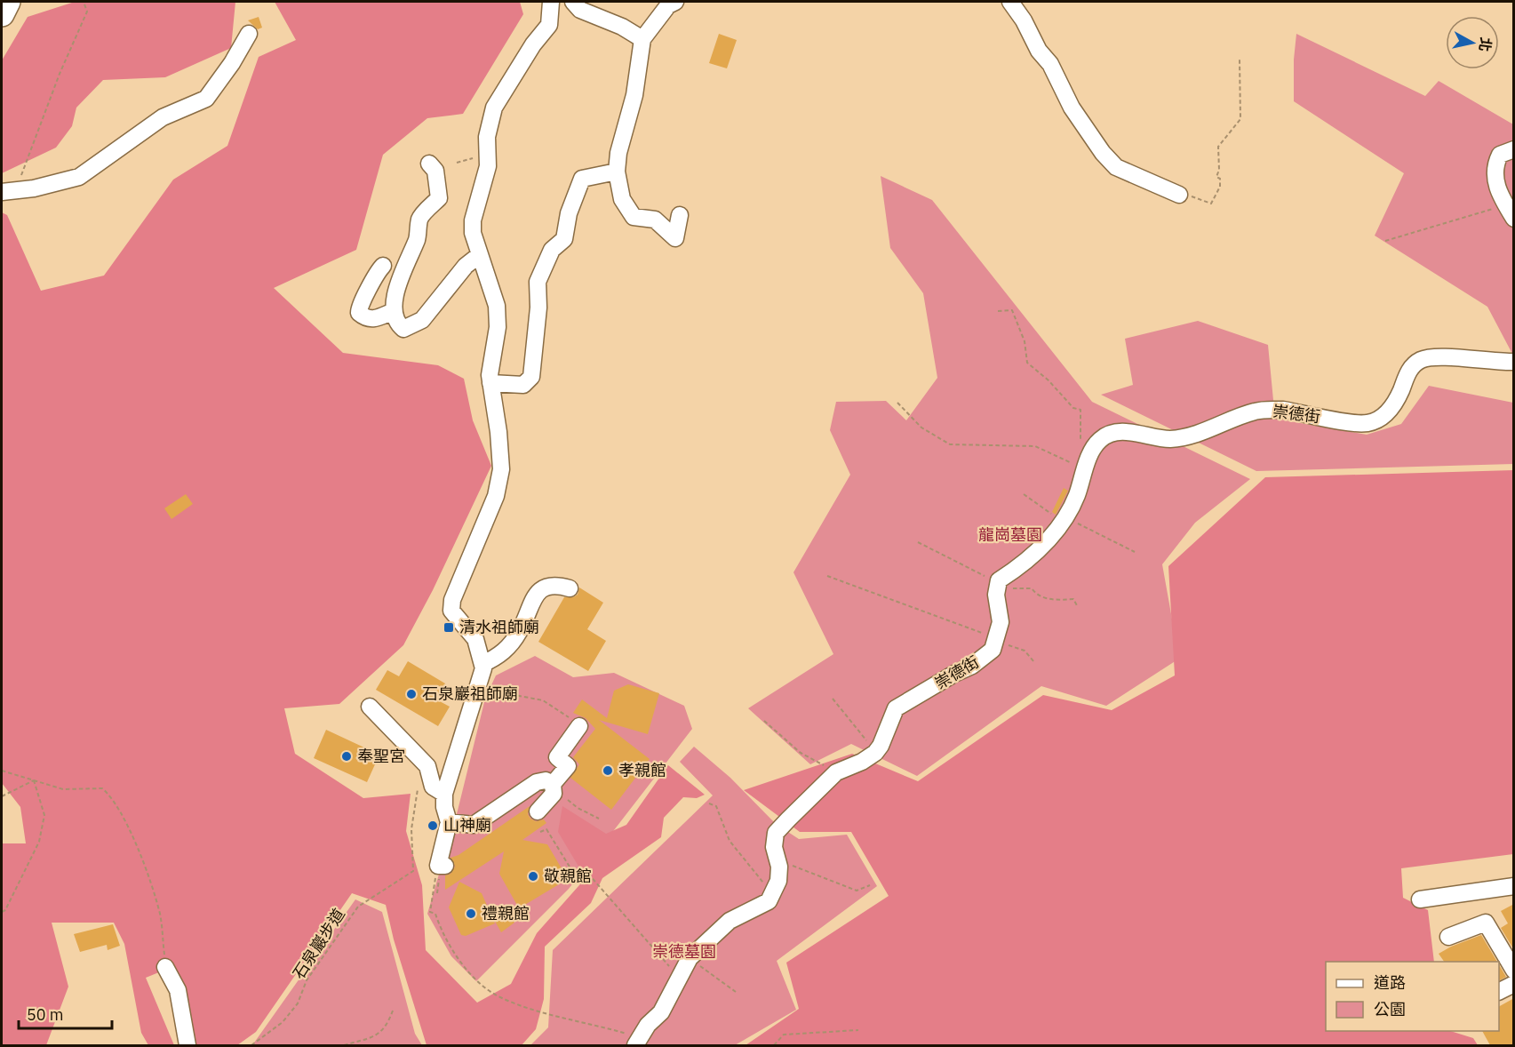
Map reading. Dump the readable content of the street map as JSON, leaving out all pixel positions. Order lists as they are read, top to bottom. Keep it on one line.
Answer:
{"streets":{"street":["崇德街"],"path":["石泉巖步道"]},"parks":["龍崗墓園","崇德墓園"],"places":{"transit":["清水祖師廟"],"other":["石泉巖祖師廟","奉聖宮","孝親館","山神廟","敬親館","禮親館"]},"legend":["道路","公園"],"scale_bar":"50 m","north":"right"}
